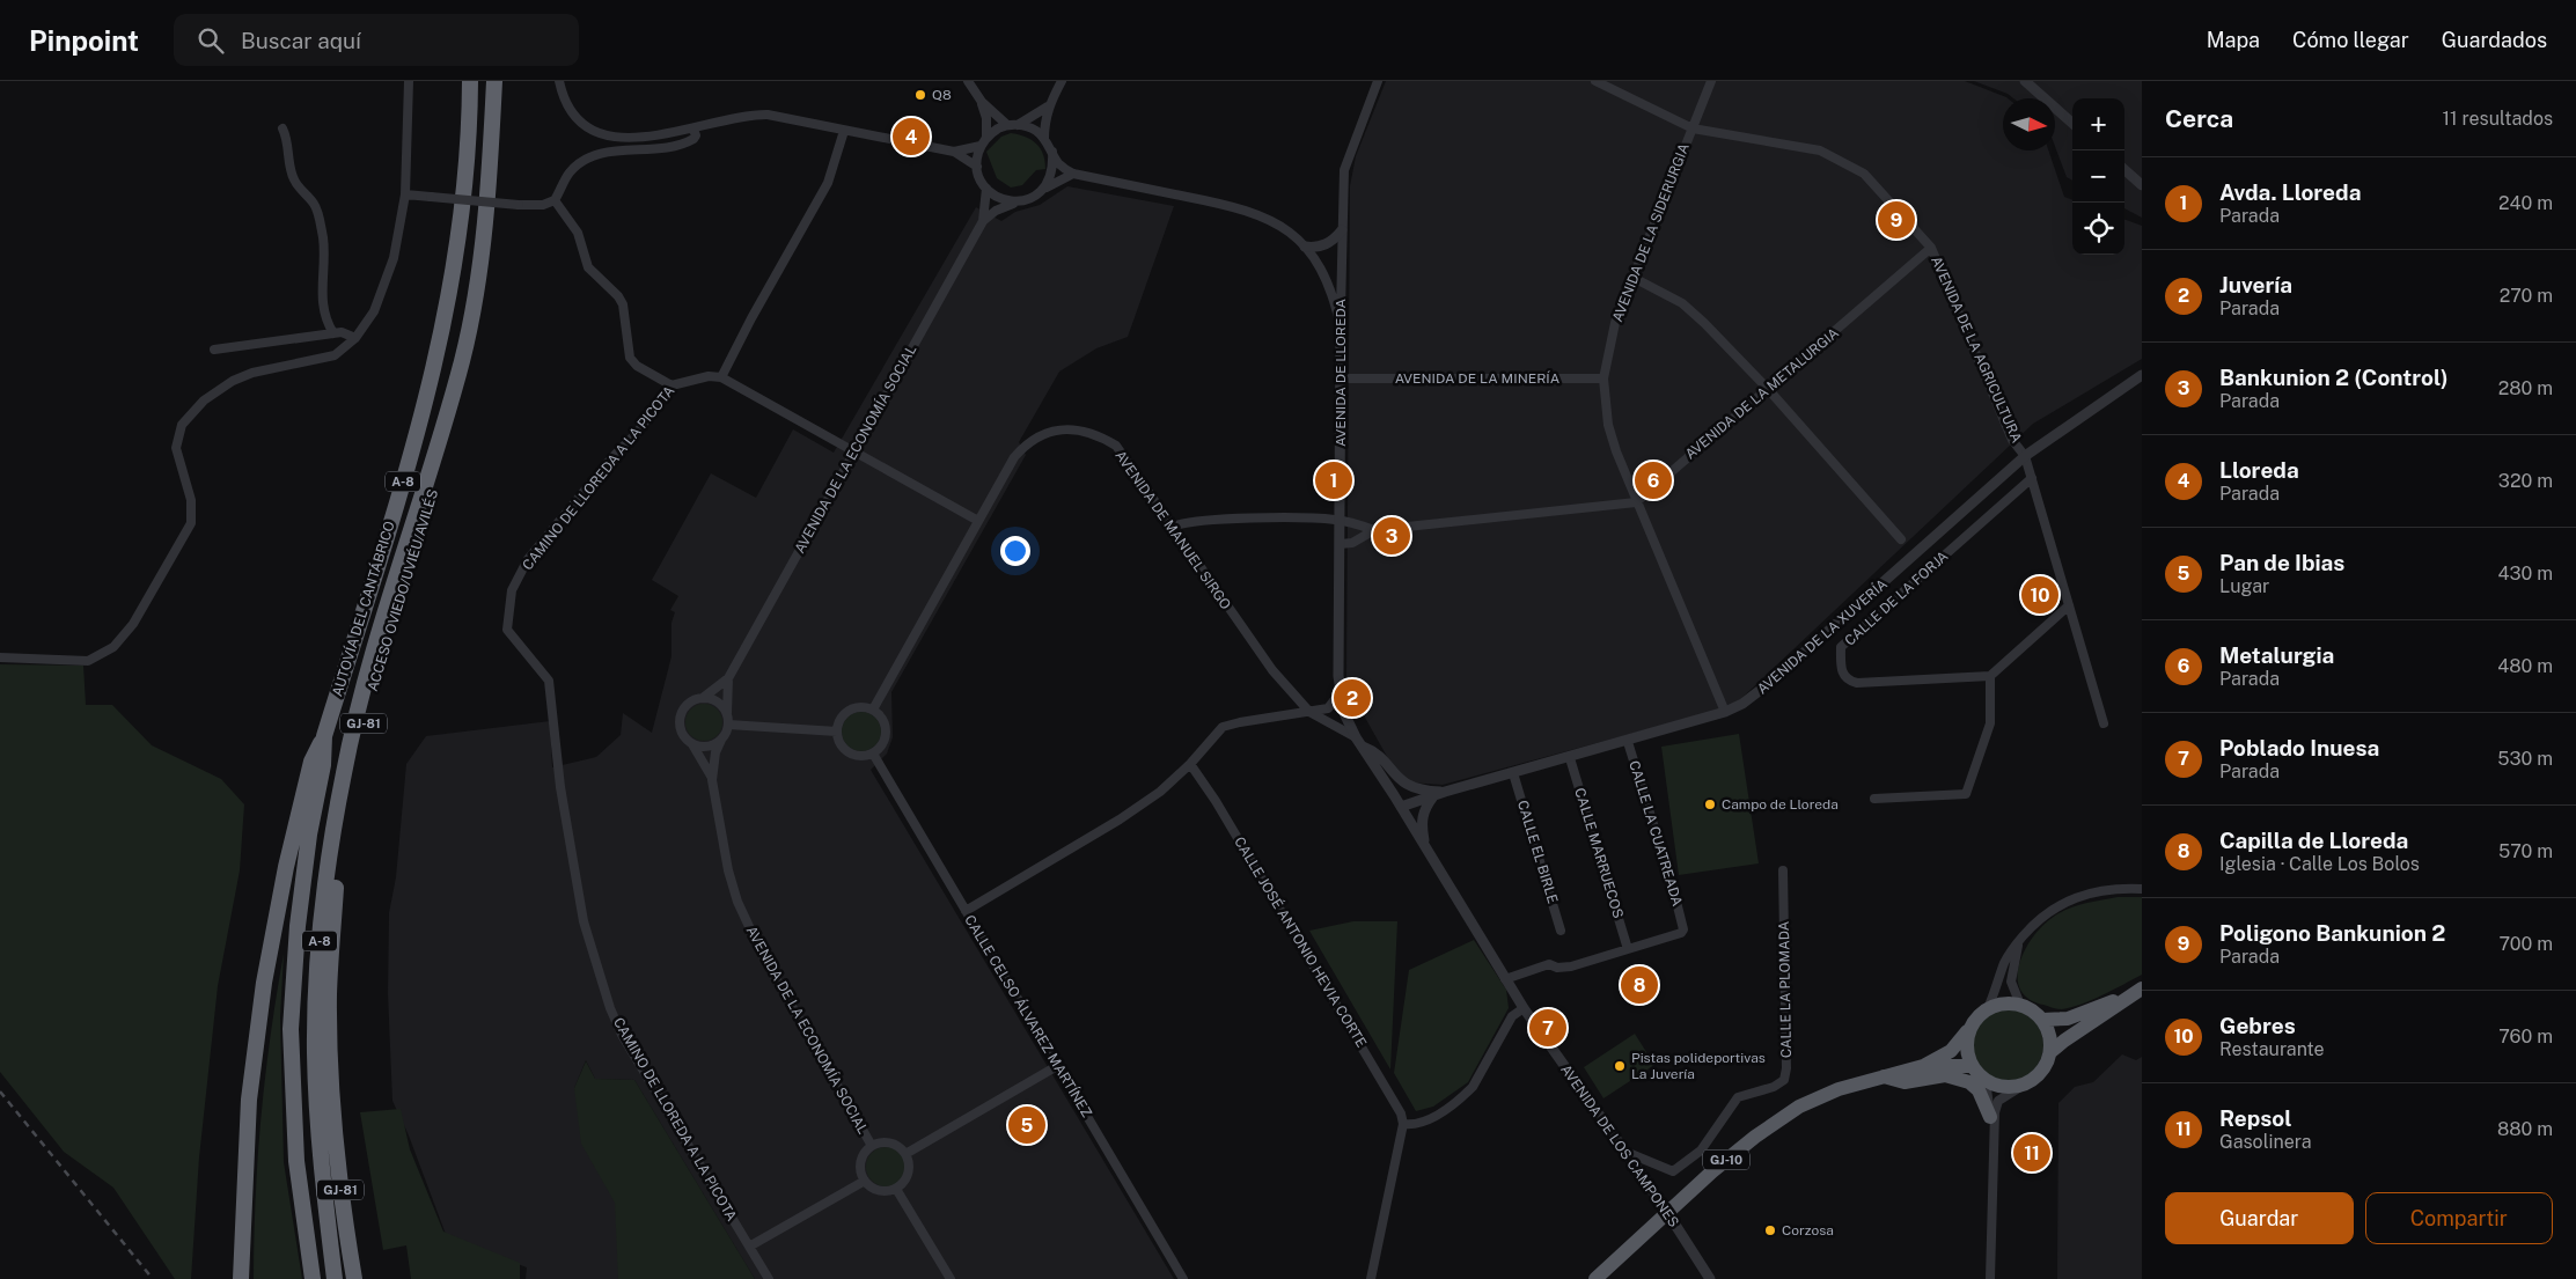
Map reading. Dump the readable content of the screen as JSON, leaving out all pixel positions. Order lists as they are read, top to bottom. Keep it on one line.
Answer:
{"streets":{"highway":["A-8","ACCESO OVIEDO/UVIÉU/AVILÉS","AUTOVÍA DEL CANTÁBRICO","GJ-81","GJ-10"],"street":["AVENIDA DE LA SIDERURGIA","AVENIDA DE LA AGRICULTURA","AVENIDA DE LLOREDA","AVENIDA DE LA MINERÍA","AVENIDA DE LA METALURGIA","AVENIDA DE LA ECONOMÍA SOCIAL","CAMINO DE LLOREDA A LA PICOTA","AVENIDA DE MANUEL SIRGO","CALLE DE LA FORJA","AVENIDA DE LA XUVERÍA","CALLE LA CUATREADA","CALLE EL BIRLE","CALLE MARRUECOS","CALLE JOSÉ ANTONIO HEVIA CORTE","CALLE LA PLOMADA","CALLE CELSO ÁLVAREZ MARTÍNEZ","AVENIDA DE LOS CAMPONES"]},"crossings":[["AVENIDA DE LA SIDERURGIA","AVENIDA DE LA AGRICULTURA"],["AVENIDA DE LA SIDERURGIA","AVENIDA DE LA MINERÍA"],["AVENIDA DE LA SIDERURGIA","AVENIDA DE LA METALURGIA"],["AVENIDA DE LA SIDERURGIA","AVENIDA DE LA XUVERÍA"],["AVENIDA DE LA AGRICULTURA","AVENIDA DE LA METALURGIA"],["AVENIDA DE LA AGRICULTURA","CALLE DE LA FORJA"],["AVENIDA DE LA AGRICULTURA","AVENIDA DE LA XUVERÍA"],["AVENIDA DE LLOREDA","AVENIDA DE MANUEL SIRGO"],["AVENIDA DE LLOREDA","AVENIDA DE LA XUVERÍA"],["AVENIDA DE MANUEL SIRGO","AVENIDA DE LA XUVERÍA"],["AVENIDA DE MANUEL SIRGO","CALLE CELSO ÁLVAREZ MARTÍNEZ"],["AVENIDA DE MANUEL SIRGO","AVENIDA DE LOS CAMPONES"],["ACCESO OVIEDO/UVIÉU/AVILÉS","AUTOVÍA DEL CANTÁBRICO"],["AUTOVÍA DEL CANTÁBRICO","GJ-81"],["AVENIDA DE LA XUVERÍA","CALLE LA CUATREADA"],["AVENIDA DE LA XUVERÍA","CALLE EL BIRLE"],["AVENIDA DE LA XUVERÍA","CALLE MARRUECOS"],["AVENIDA DE LA XUVERÍA","AVENIDA DE LOS CAMPONES"],["CALLE LA CUATREADA","CALLE MARRUECOS"],["CALLE LA PLOMADA","AVENIDA DE LOS CAMPONES"]],"places":["Q8","Campo de Lloreda","Pistas polideportivas La Juvería","Corzosa"],"north":"right","page":{"header":"Pinpoint","search":"Buscar aquí","nav":["Mapa","Cómo llegar","Guardados"],"heading":["Cerca","11 resultados"],"map_buttons":["+","−"],"pins":["4","9","1","6","3","10","2","8","7","5","11"],"list":[{"mark":"1","name":"Avda. Lloreda","note":"Parada","value":"240 m"},{"mark":"2","name":"Juvería","note":"Parada","value":"270 m"},{"mark":"3","name":"Bankunion 2 (Control)","note":"Parada","value":"280 m"},{"mark":"4","name":"Lloreda","note":"Parada","value":"320 m"},{"mark":"5","name":"Pan de Ibias","note":"Lugar","value":"430 m"},{"mark":"6","name":"Metalurgia","note":"Parada","value":"480 m"},{"mark":"7","name":"Poblado Inuesa","note":"Parada","value":"530 m"},{"mark":"8","name":"Capilla de Lloreda","note":"Iglesia · Calle Los Bolos","value":"570 m"},{"mark":"9","name":"Poligono Bankunion 2","note":"Parada","value":"700 m"},{"mark":"10","name":"Gebres","note":"Restaurante","value":"760 m"},{"mark":"11","name":"Repsol","note":"Gasolinera","value":"880 m"}],"buttons":["Guardar","Compartir"]}}
